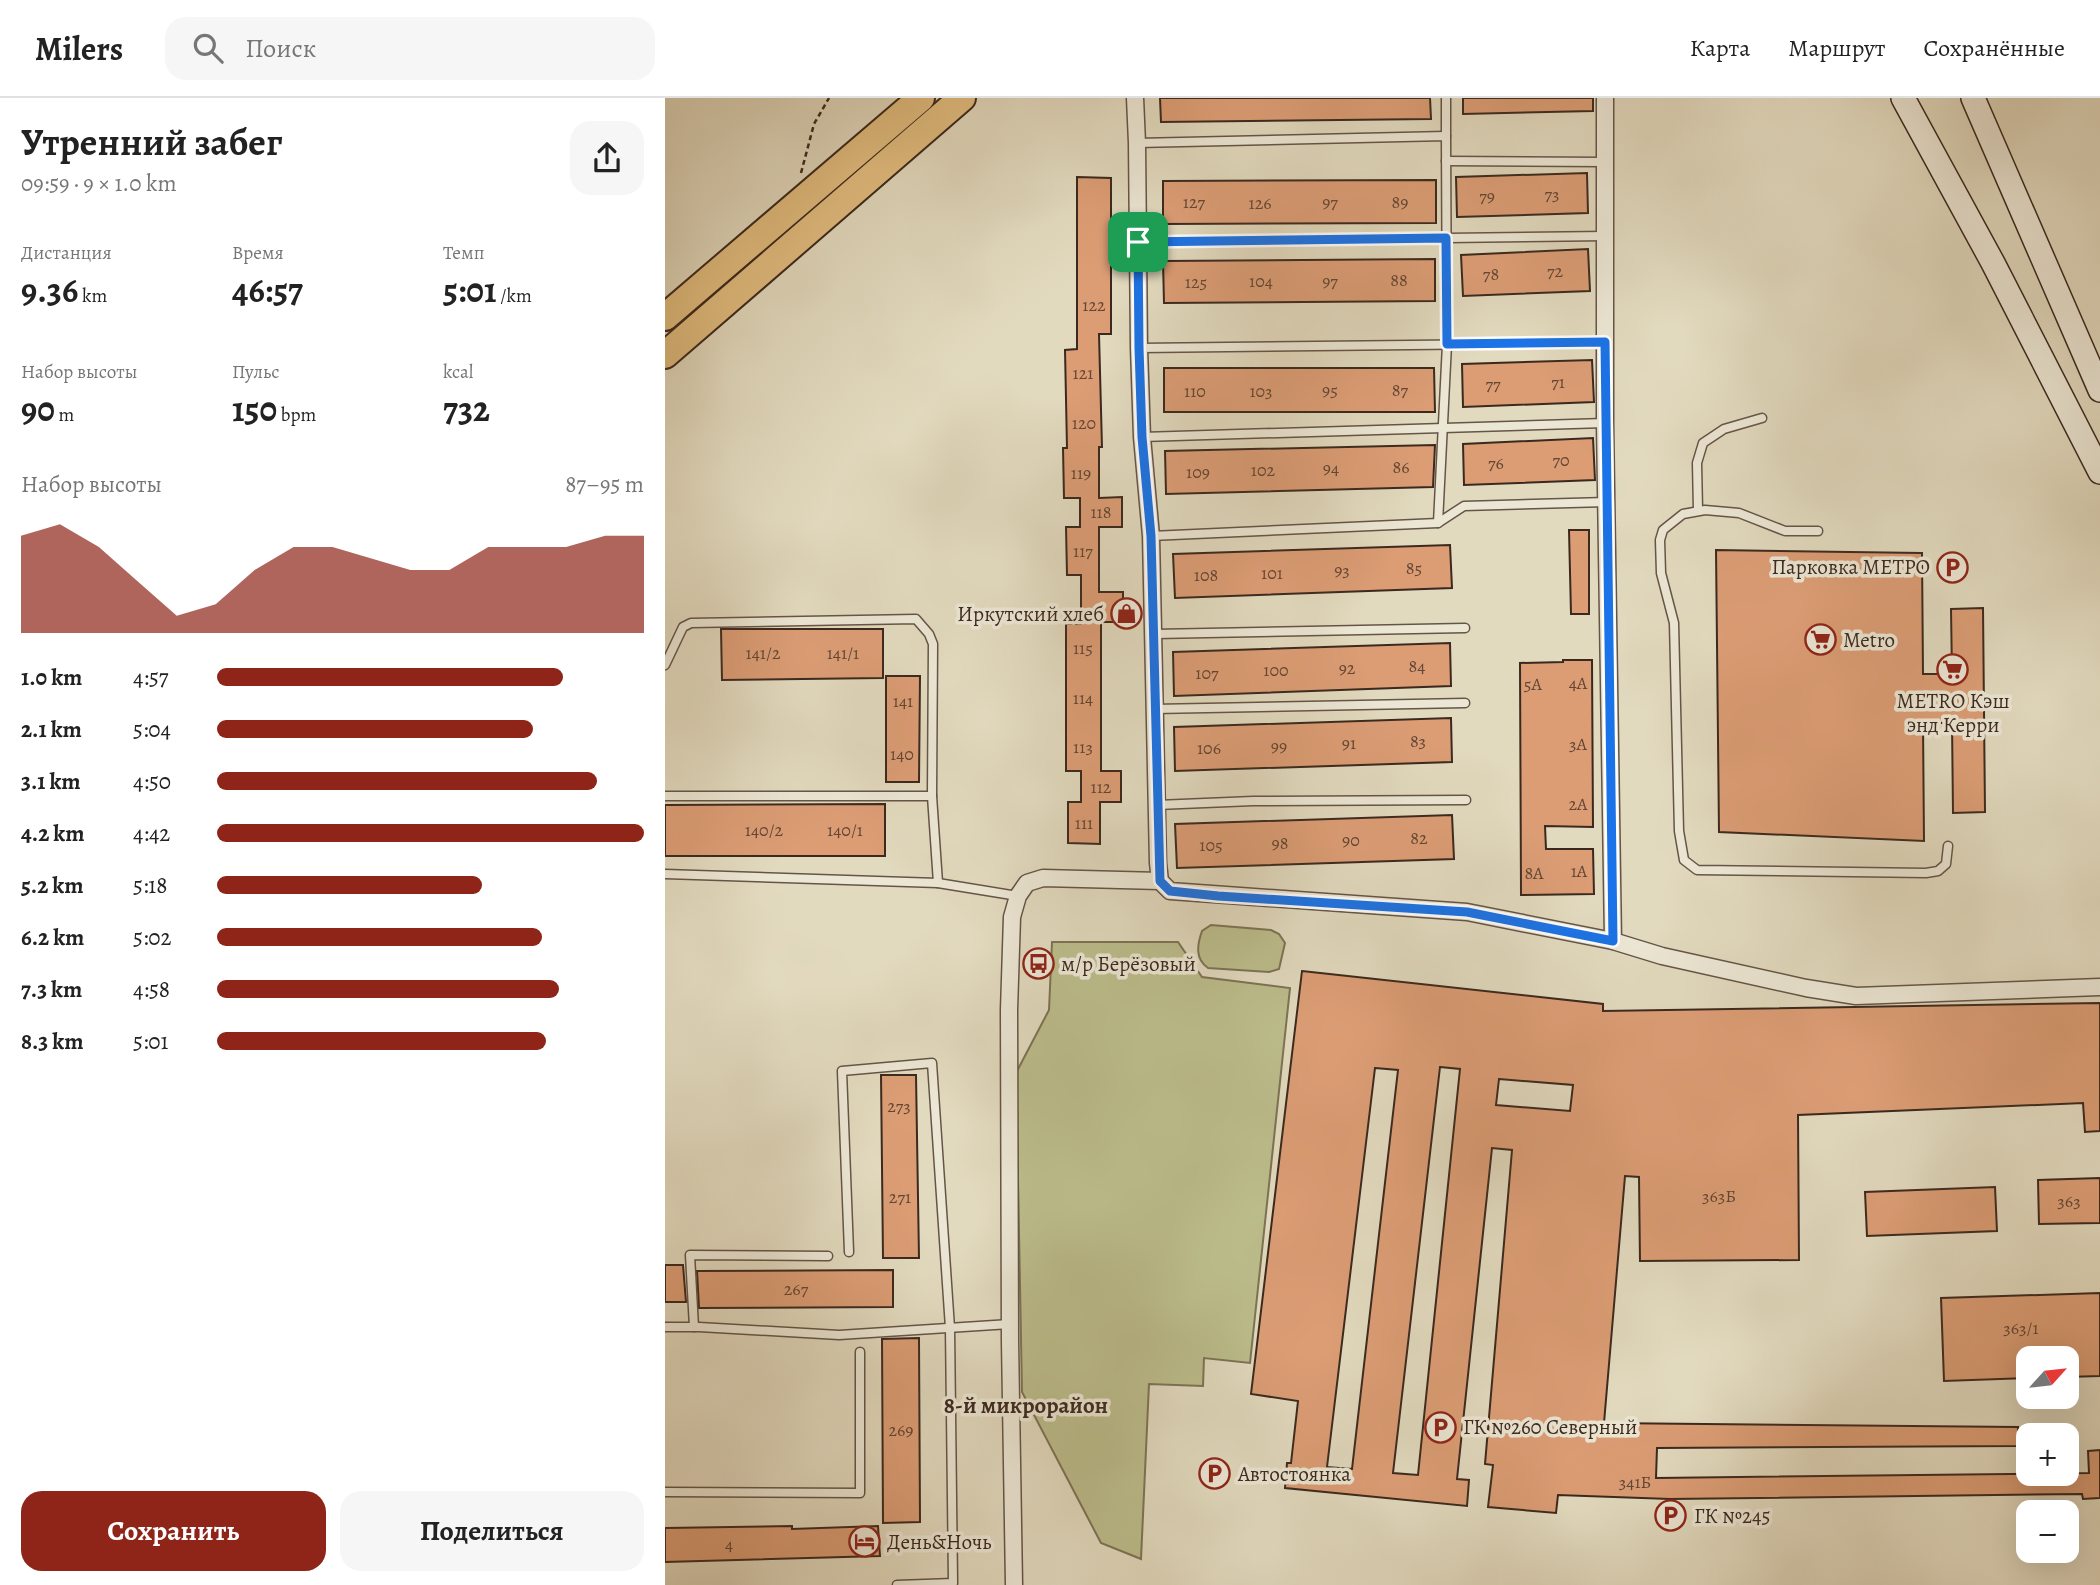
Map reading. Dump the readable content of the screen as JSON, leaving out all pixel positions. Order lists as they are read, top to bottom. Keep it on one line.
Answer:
{"districts":["8-й микрорайон"],"places":{"parking":["Парковка МЕТРО","ГК №260 Северный","Автостоянка","ГК №245"],"shop":["Иркутский хлеб"],"supermarket":["Metro","METRO Кэш энд Керри"],"bus stop":["м/р Берёзовый"],"hotel":["День&Ночь"]},"house_numbers":["73","79","127","97","89","126","72","78","88","104","97","125","122","121","71","77","95","87","110","103","120","70","76","86","94","102","109","119","118","117","85","93","101","108","115","141/2","141/1","84","92","100","107","4А","5А","114","141","83","91","3А","99","113","106","140","112","2А","111","140/2","140/1","82","90","98","105","1А","8А","273","363Б","271","363","267","363/1","269","341Б","4"],"north":"top right","page":{"header":"Milers","search":"Поиск","nav":["Карта","Маршрут","Сохранённые"],"heading":["Утренний забег","09:59 · 9 × 1.0 km"],"stats":[["Дистанция","9.36 km"],["Время","46:57"],["Темп","5:01 /km"],["Набор высоты","90 m"],["Пульс","150 bpm"],["kcal","732"]],"chart":["Набор высоты","87–95 m"],"list":[{"name":"1.0 km","note":"4:57"},{"name":"2.1 km","note":"5:04"},{"name":"3.1 km","note":"4:50"},{"name":"4.2 km","note":"4:42"},{"name":"5.2 km","note":"5:18"},{"name":"6.2 km","note":"5:02"},{"name":"7.3 km","note":"4:58"},{"name":"8.3 km","note":"5:01"}],"map_buttons":["+","−"],"buttons":["Сохранить","Поделиться"]}}
